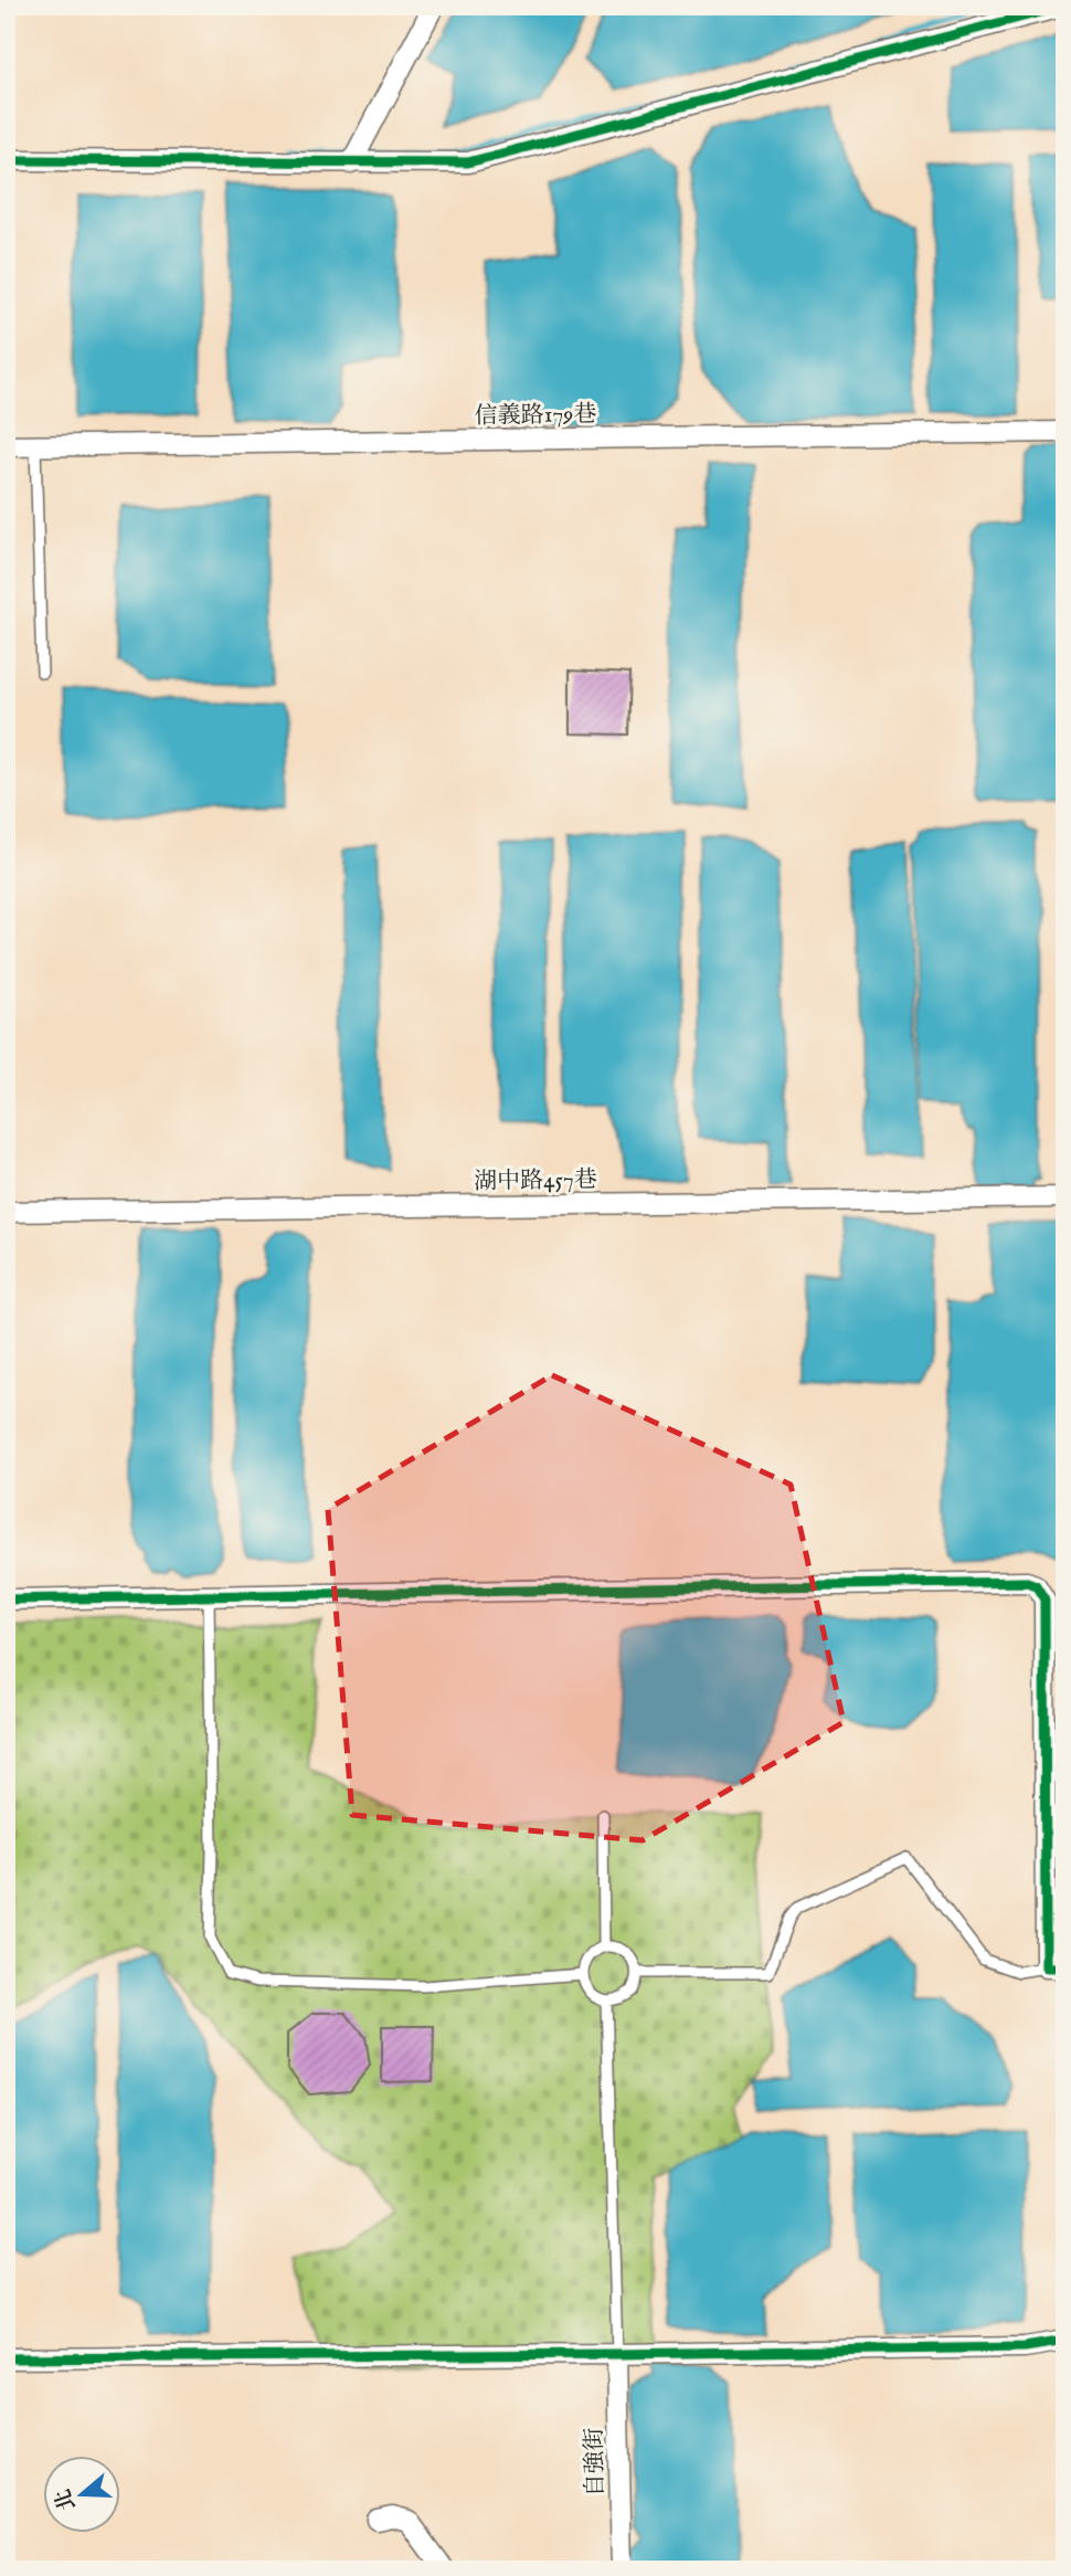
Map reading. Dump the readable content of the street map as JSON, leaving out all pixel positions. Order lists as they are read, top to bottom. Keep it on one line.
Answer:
{"streets":{"street":["信義路179巷","湖中路457巷","自強街"]},"north":"left"}
